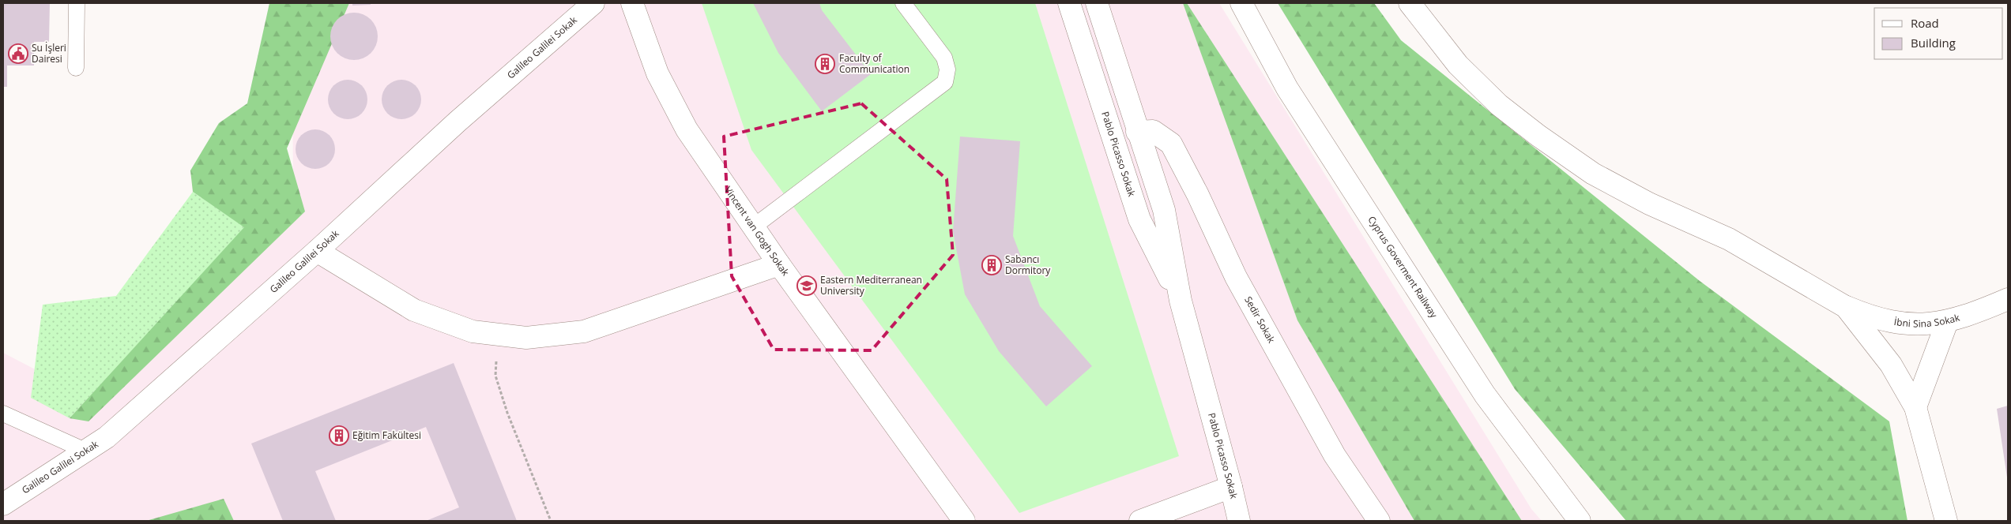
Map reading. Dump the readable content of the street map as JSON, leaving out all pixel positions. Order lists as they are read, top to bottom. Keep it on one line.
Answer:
{"streets":{"street":["Galileo Galilei Sokak","Pablo Picasso Sokak","Vincent van Gogh Sokak","Cyprus Goverment Railway","İbni Sina Sokak","Sedir Sokak"]},"crossings":[["Pablo Picasso Sokak","Sedir Sokak"]],"places":{"public building":["Su İşleri Dairesi"],"building":["Faculty of Communication","Sabancı Dormitory","Eğitim Fakültesi"],"school or university":["Eastern Mediterranean University"]},"legend":["Road","Building"]}
